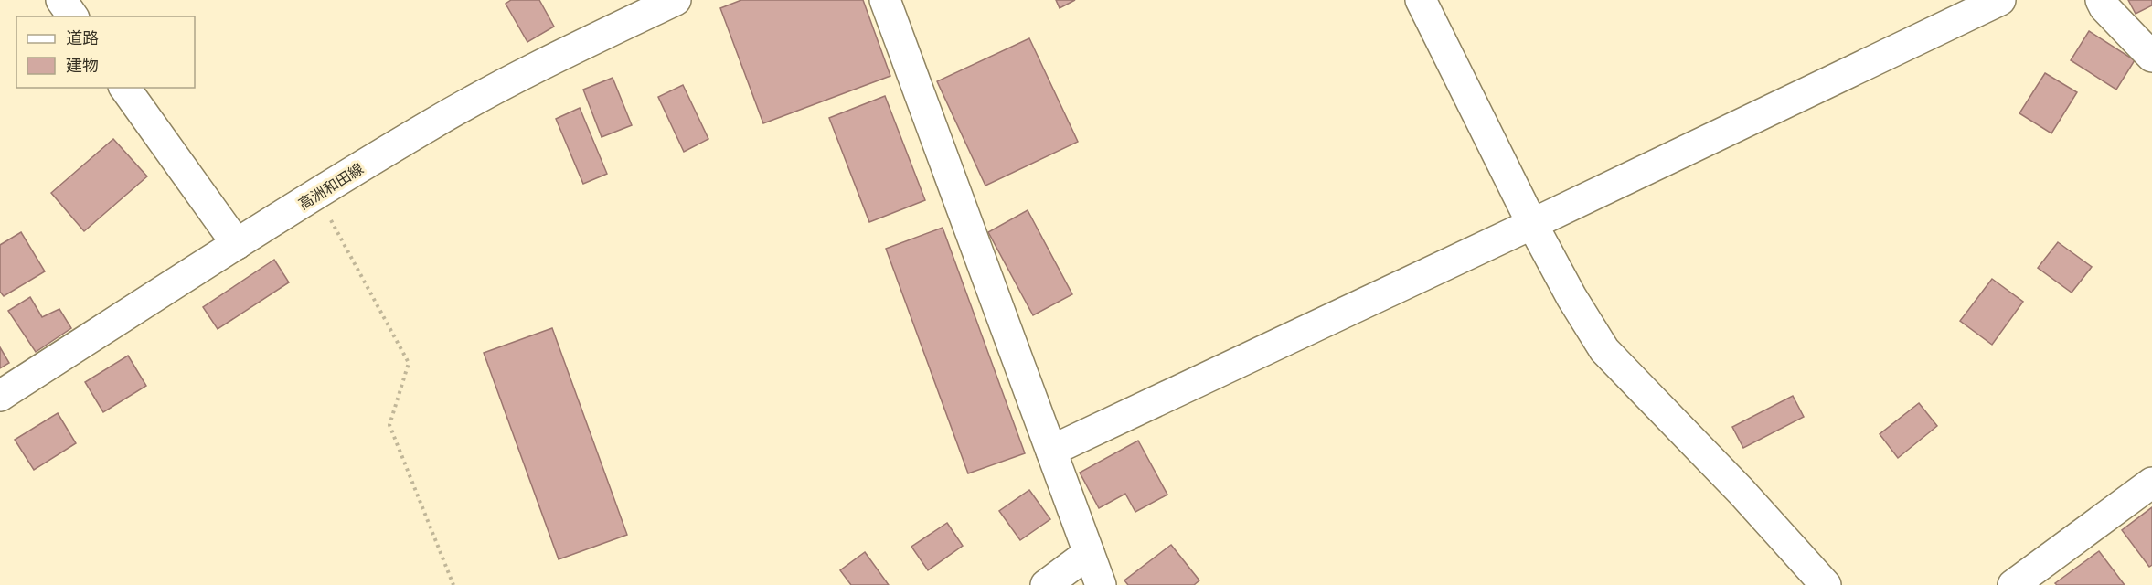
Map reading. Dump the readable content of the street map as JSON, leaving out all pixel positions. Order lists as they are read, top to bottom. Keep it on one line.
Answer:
{"streets":{"street":["高洲和田線"]},"legend":["道路","建物"]}
